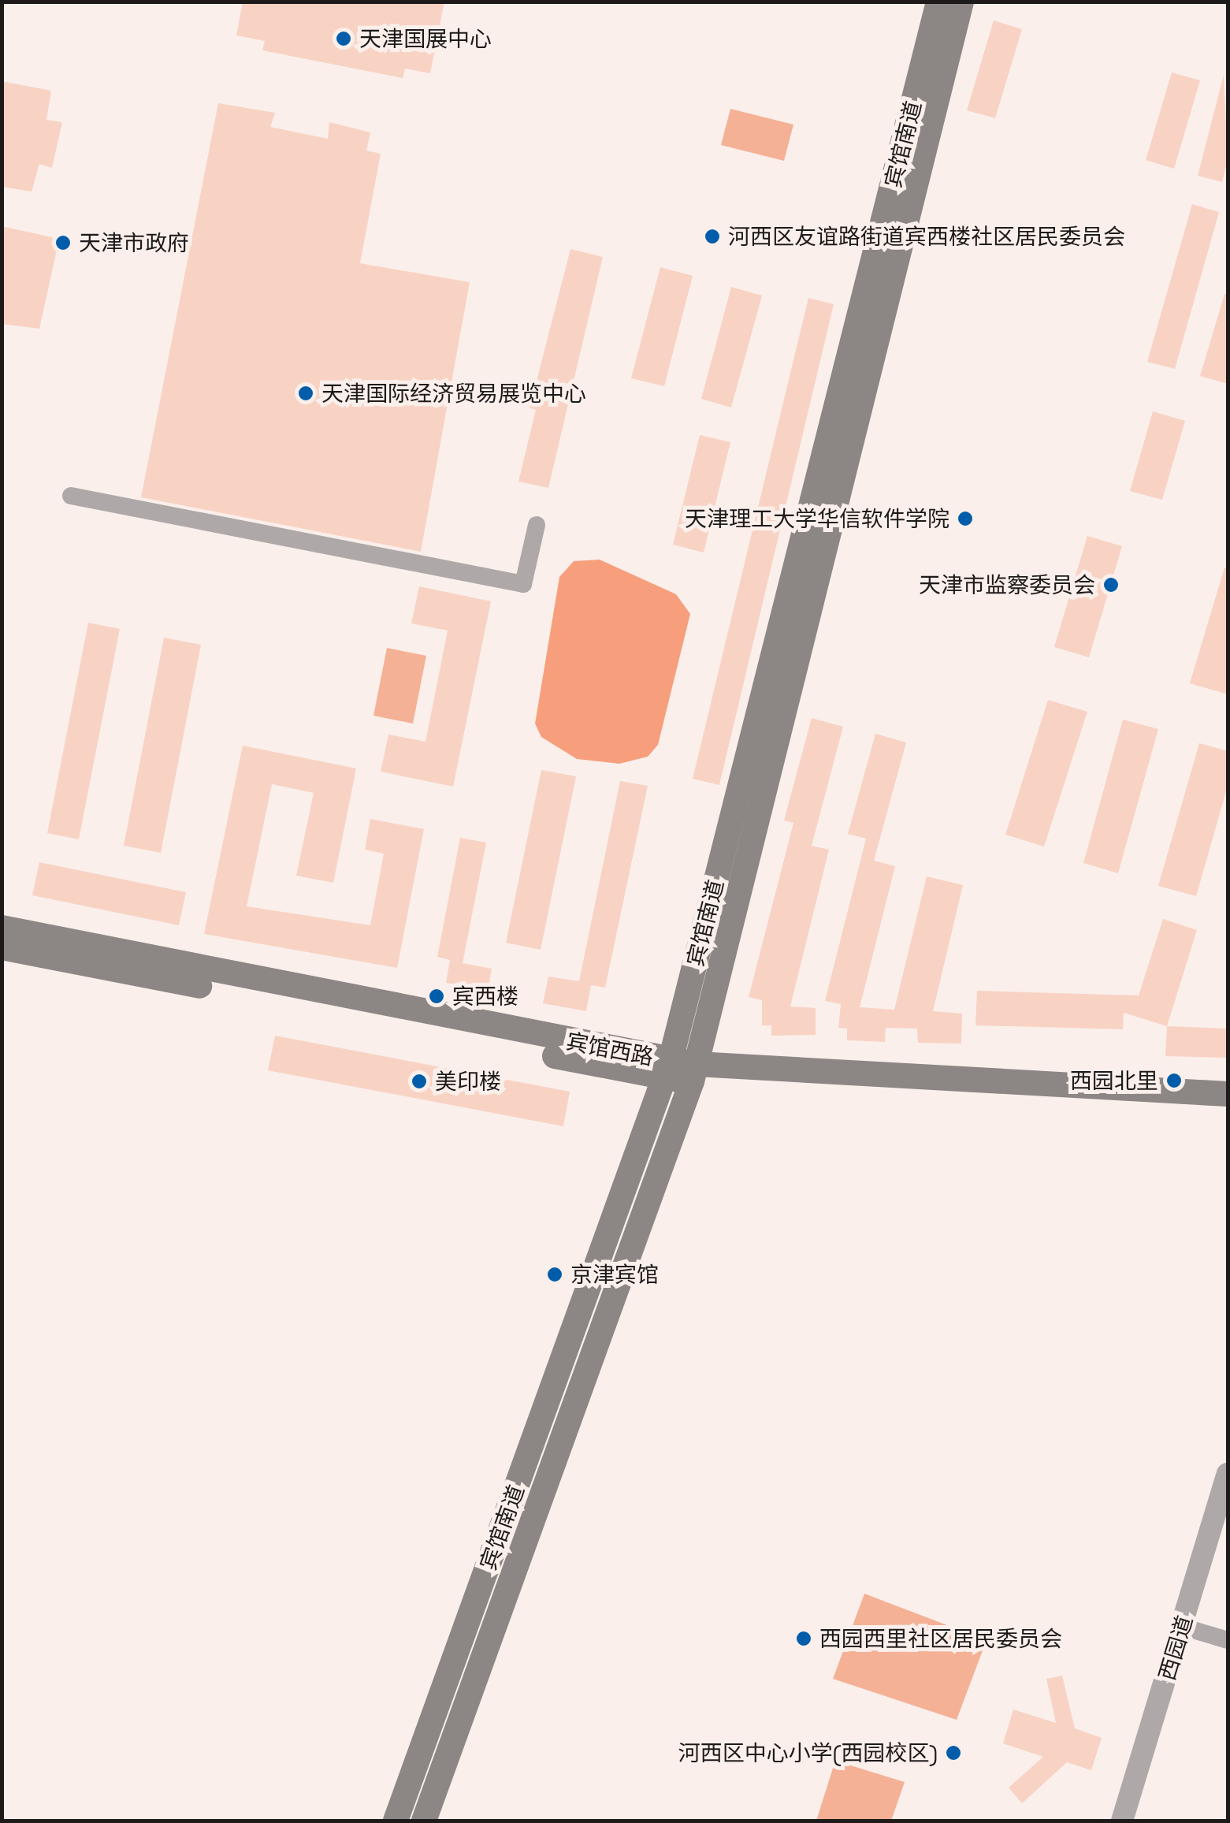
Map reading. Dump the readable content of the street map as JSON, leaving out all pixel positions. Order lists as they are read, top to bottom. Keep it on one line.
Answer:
{"streets":{"main road":["宾馆南道","宾馆西路"],"street":["西园道"]},"crossings":[["宾馆南道","宾馆西路"]],"places":["天津国展中心","河西区友谊路街道宾西楼社区居民委员会","天津市政府","天津国际经济贸易展览中心","天津理工大学华信软件学院","天津市监察委员会","宾西楼","西园北里","美印楼","京津宾馆","西园西里社区居民委员会","河西区中心小学(西园校区)"]}
